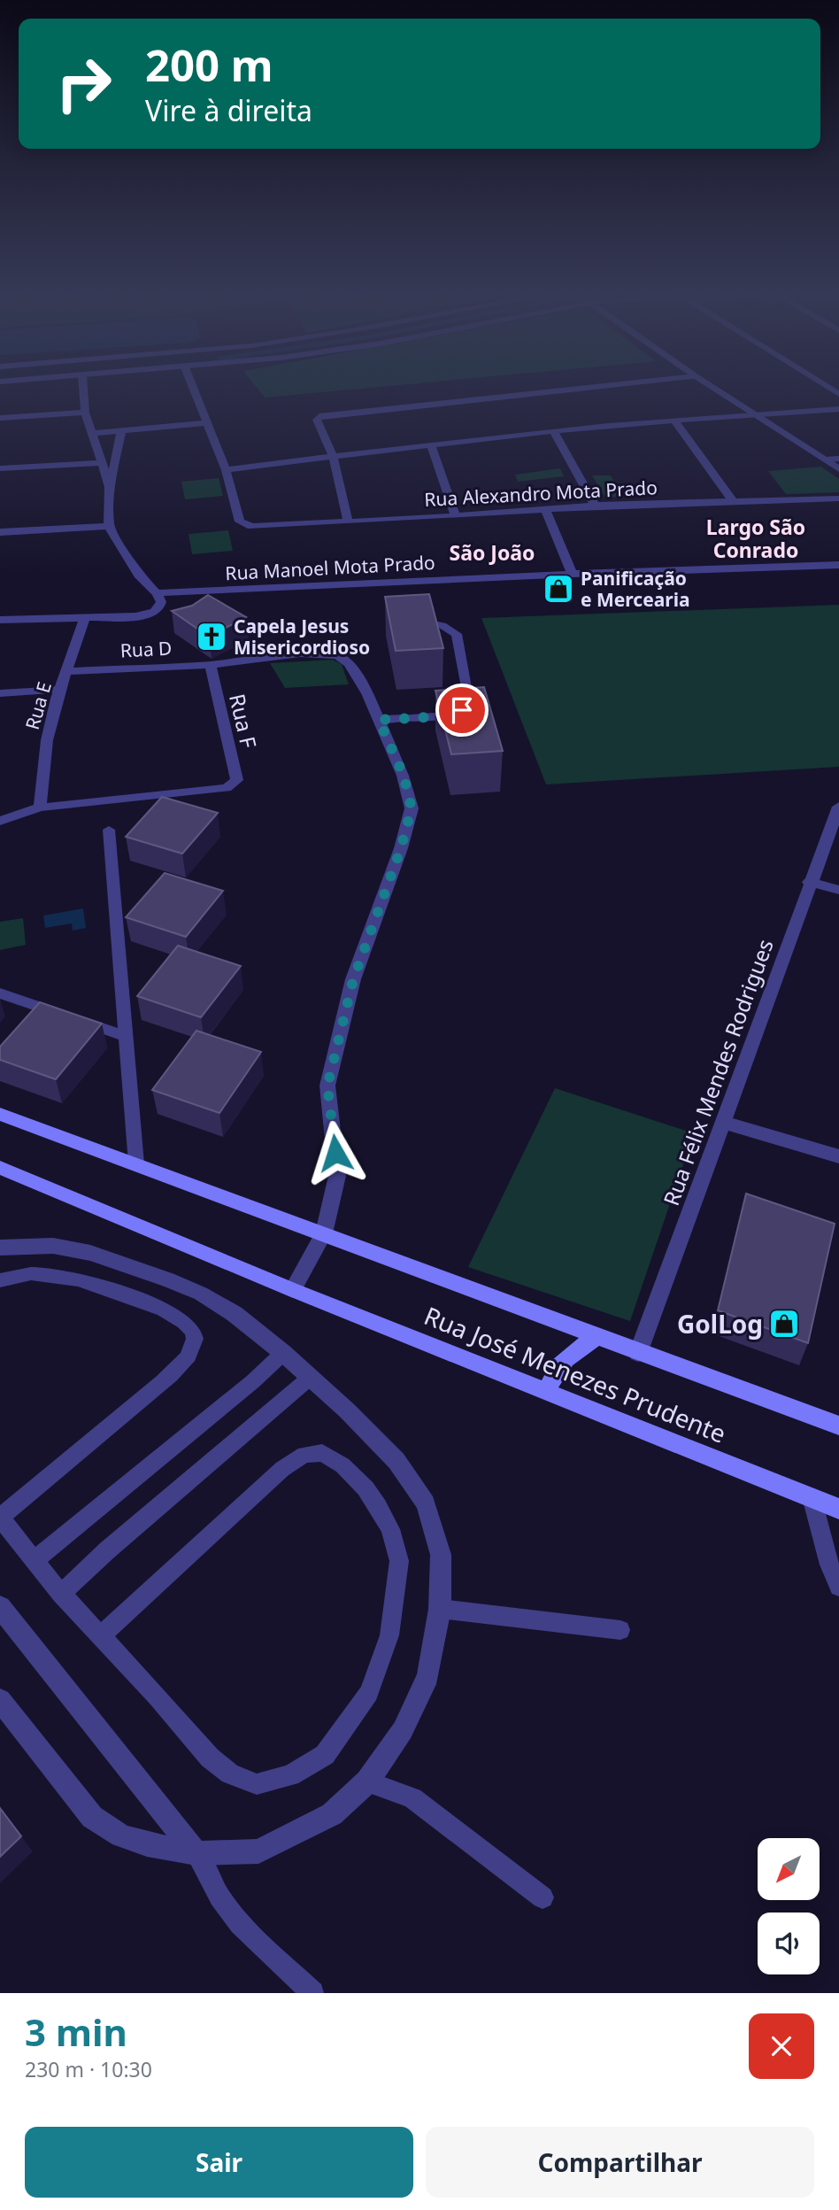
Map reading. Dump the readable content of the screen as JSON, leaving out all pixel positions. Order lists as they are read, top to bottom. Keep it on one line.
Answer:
{"streets":{"main road":["Rua José Menezes Prudente"],"street":["Rua Alexandro Mota Prado","Rua Manoel Mota Prado","Rua D","Rua E","Rua F","Rua Félix Mendes Rodrigues"]},"crossings":[["Rua D","Rua E"],["Rua D","Rua F"],["Rua E","Rua F"],["Rua Félix Mendes Rodrigues","Rua José Menezes Prudente"]],"districts":["Largo São Conrado","São João"],"places":{"shop":["Panificação e Mercearia","GolLog"],"church":["Capela Jesus Misericordioso"]},"north":"bottom left","page":{"turn":["200 m","Vire à direita"],"heading":["3 min","230 m · 10:30"],"buttons":["Sair","Compartilhar"]}}
